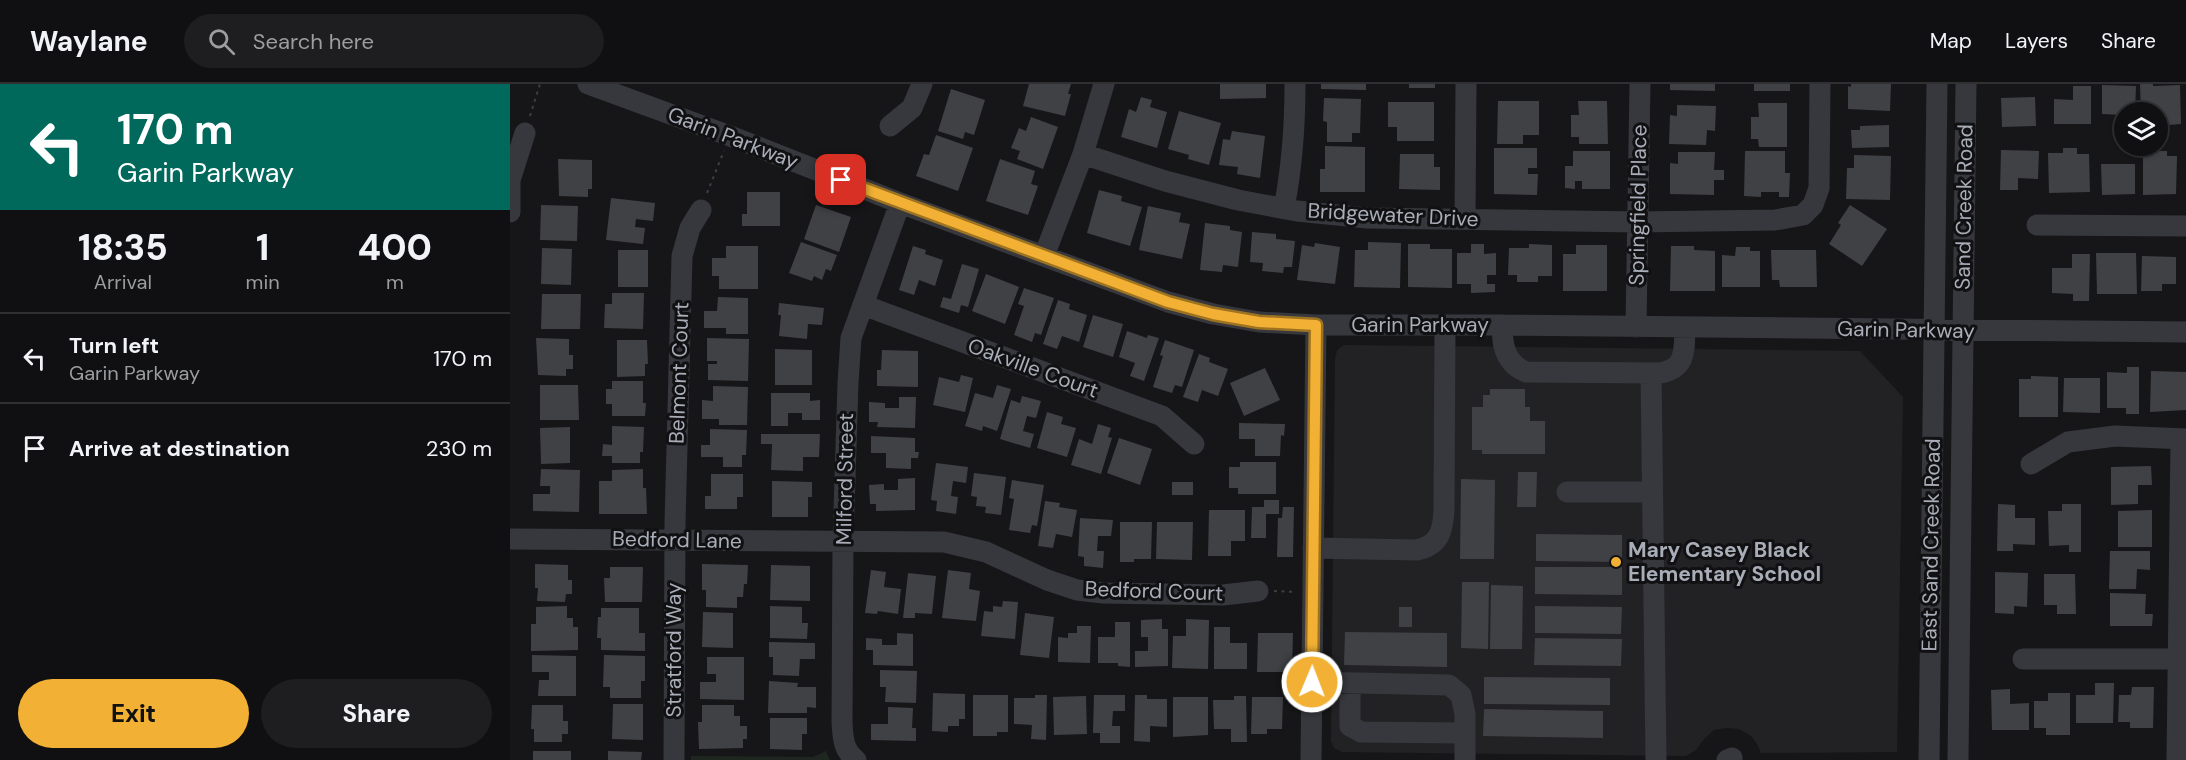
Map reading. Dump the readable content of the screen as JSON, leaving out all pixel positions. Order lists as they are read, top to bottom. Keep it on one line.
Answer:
{"streets":{"street":["Garin Parkway","Springfield Place","Sand Creek Road","Bridgewater Drive","Oakville Court","Belmont Court","Milford Street","Bedford Lane","East Sand Creek Road","Bedford Court","Stratford Way"]},"crossings":[["Garin Parkway","Springfield Place"],["Garin Parkway","Sand Creek Road"],["Garin Parkway","Milford Street"],["Garin Parkway","East Sand Creek Road"],["Springfield Place","Bridgewater Drive"],["Sand Creek Road","East Sand Creek Road"],["Oakville Court","Milford Street"],["Belmont Court","Bedford Lane"],["Belmont Court","Stratford Way"],["Milford Street","Bedford Lane"],["Milford Street","Bedford Court"],["Bedford Lane","Bedford Court"],["Bedford Lane","Stratford Way"]],"places":["Mary Casey Black Elementary School"],"page":{"header":"Waylane","search":"Search here","nav":["Map","Layers","Share"],"turn":["170 m","Garin Parkway"],"eta":["18:35","Arrival","1","min","400","m"],"list":[{"name":"Turn left","note":"Garin Parkway","value":"170 m"},{"name":"Arrive at destination","value":"230 m"}],"buttons":["Exit","Share"]}}
